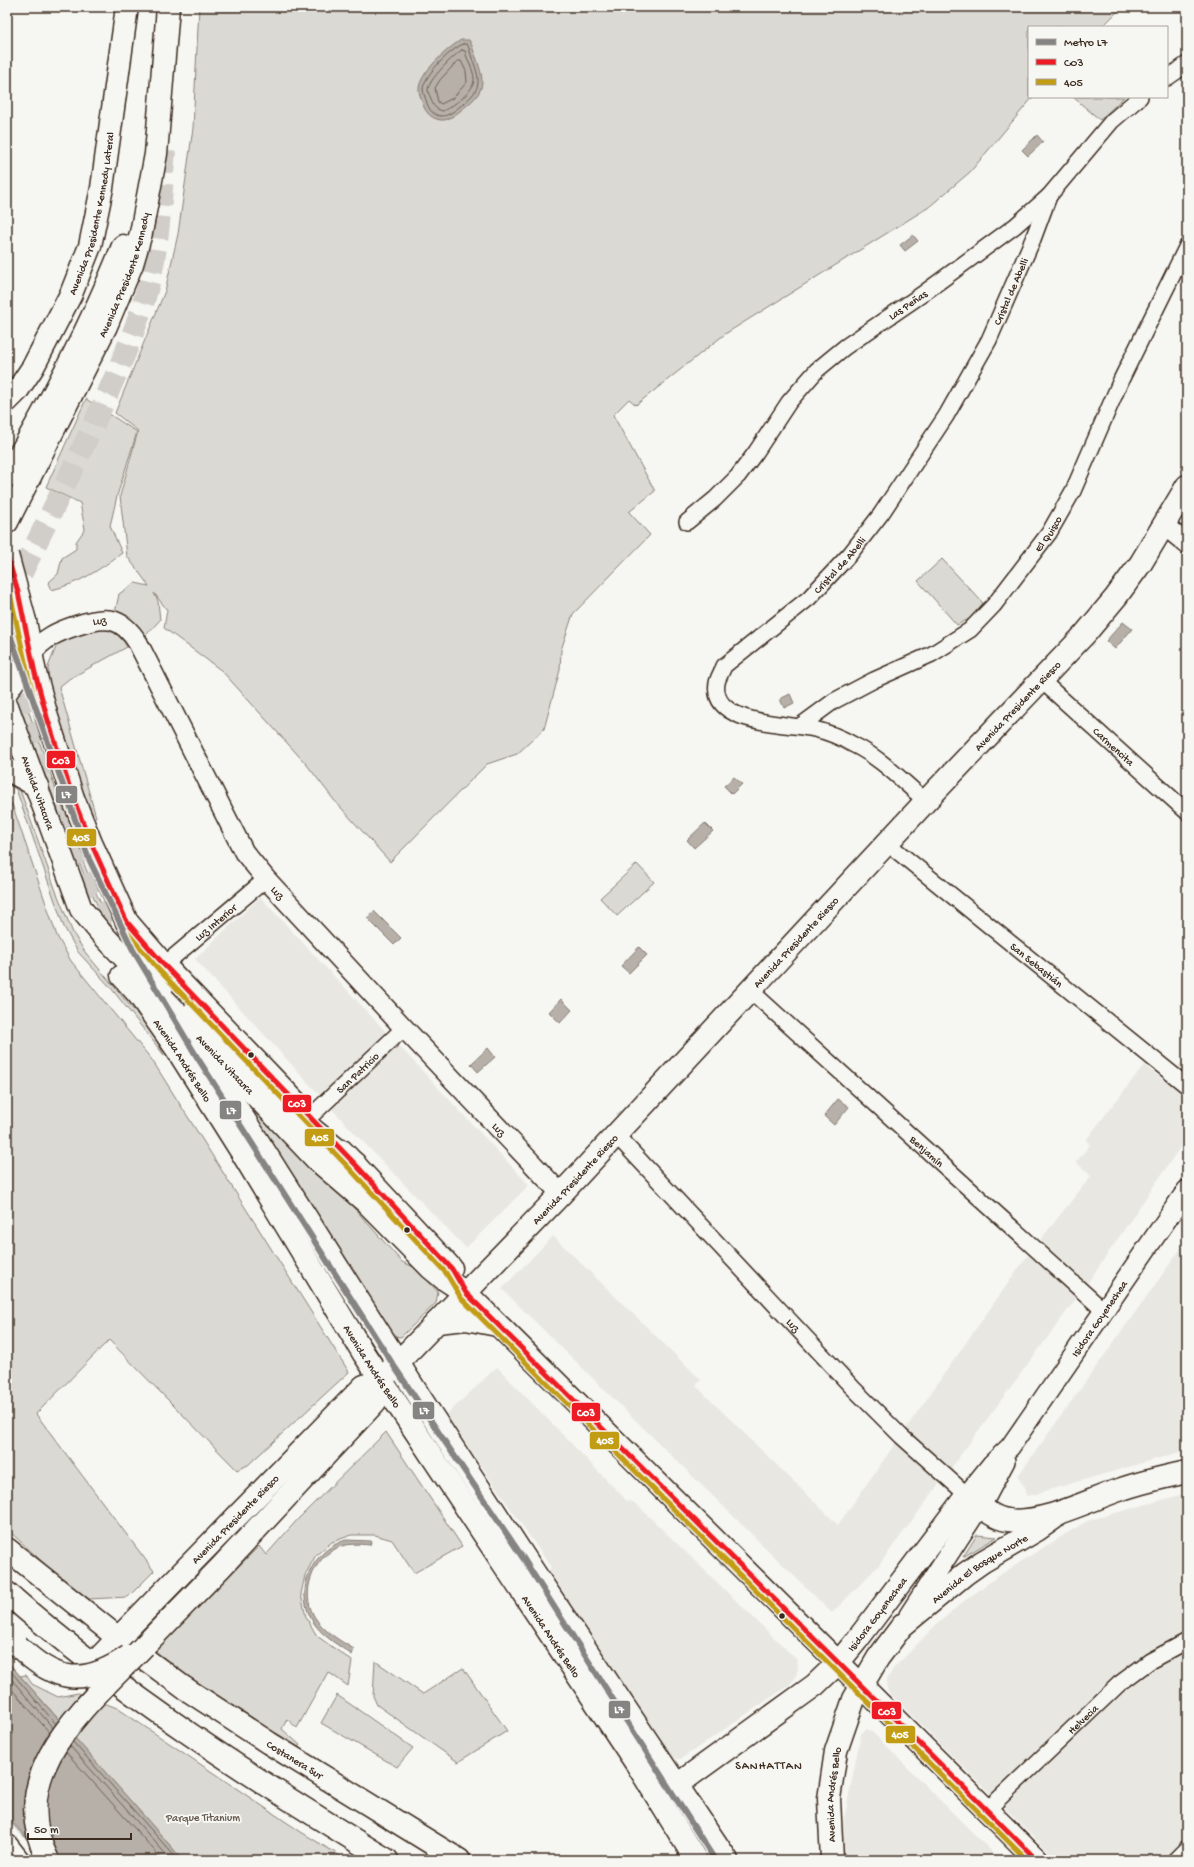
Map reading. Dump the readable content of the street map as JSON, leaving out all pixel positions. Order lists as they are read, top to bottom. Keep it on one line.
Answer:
{"streets":{"main road":["Avenida Presidente Kennedy Lateral","Avenida Presidente Kennedy","Avenida Presidente Riesco","Avenida Vitacura","Avenida Andrés Bello","Isidora Goyenechea","Avenida El Bosque Norte","Costanera Sur"],"street":["Cristal de Abelli","Las Peñas","El Quisco","Luz","Carmencita","Luz Interior","San Sebastián","San Patricio","Benjamín","Helvecia"]},"crossings":[["Cristal de Abelli","Las Peñas"],["Cristal de Abelli","El Quisco"],["Cristal de Abelli","Avenida Presidente Riesco"],["Luz","Avenida Presidente Riesco"],["Luz","Avenida Vitacura"],["Luz","Luz Interior"],["Luz","San Patricio"],["Luz","Isidora Goyenechea"],["Luz","Avenida El Bosque Norte"],["Avenida Presidente Riesco","Carmencita"],["Avenida Presidente Riesco","Avenida Vitacura"],["Avenida Presidente Riesco","San Sebastián"],["Avenida Presidente Riesco","Avenida Andrés Bello"],["Avenida Presidente Riesco","Benjamín"],["Avenida Presidente Riesco","Costanera Sur"],["Avenida Vitacura","Luz Interior"],["Avenida Vitacura","Avenida Andrés Bello"],["Avenida Vitacura","San Patricio"],["Avenida Vitacura","Isidora Goyenechea"],["Avenida Vitacura","Helvecia"],["Avenida Andrés Bello","Isidora Goyenechea"],["Benjamín","Isidora Goyenechea"],["Isidora Goyenechea","Avenida El Bosque Norte"]],"districts":["SANHATTAN"],"parks":["Parque Titanium"],"lines":["transit line C03","transit line 405","metro line L7"],"legend":["Metro L7","C03","405"],"scale_bar":"50 m"}
